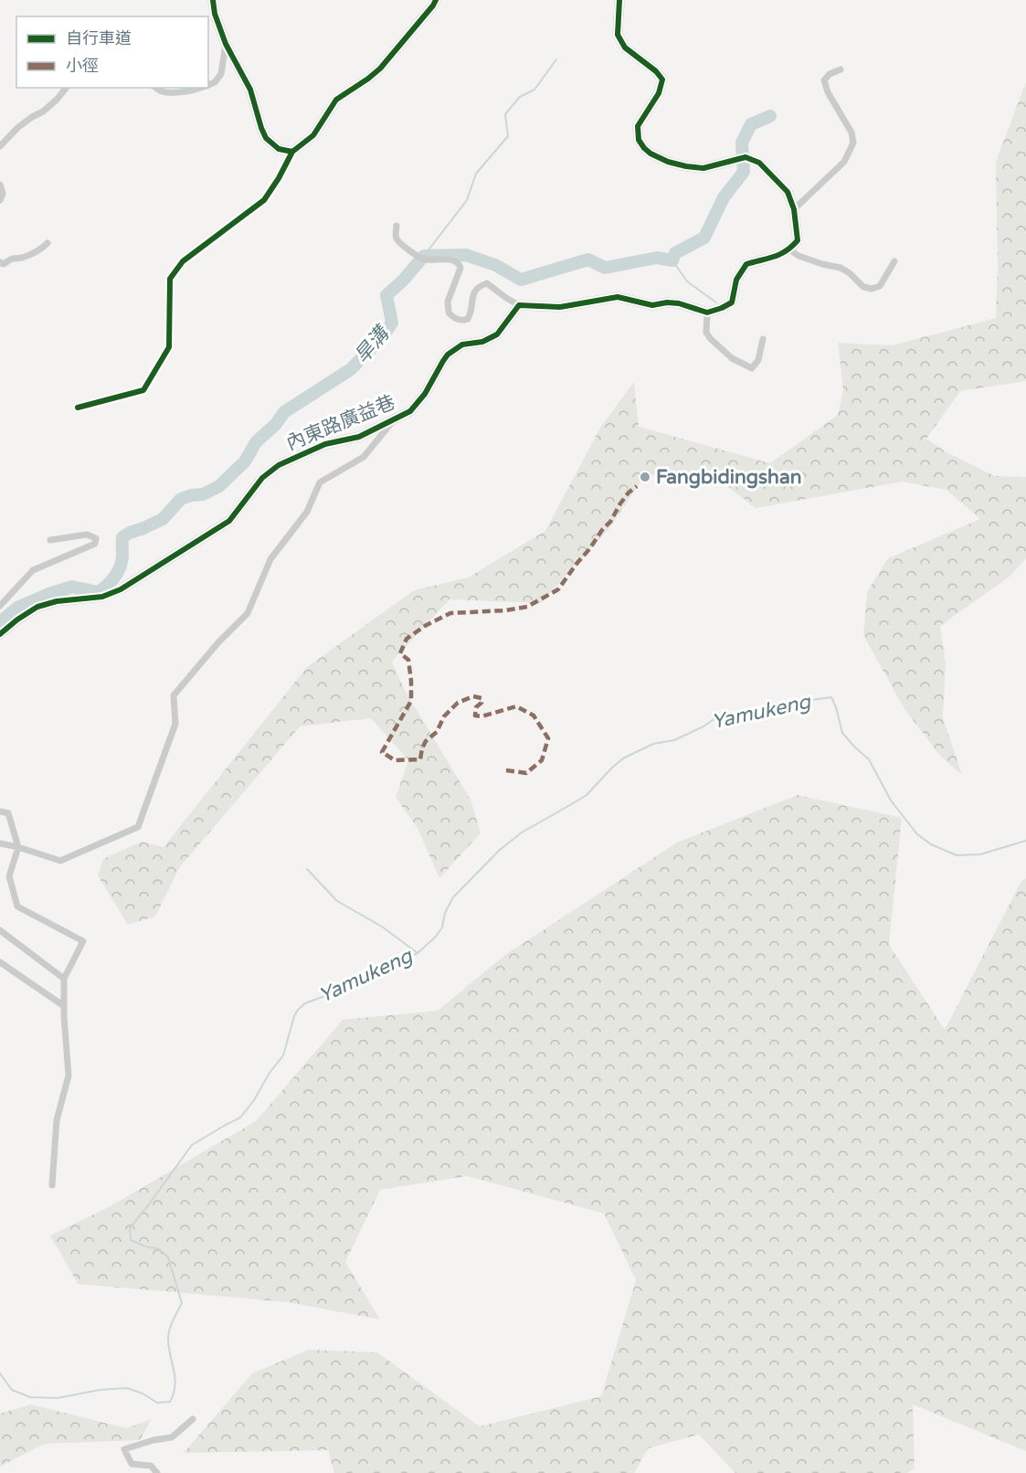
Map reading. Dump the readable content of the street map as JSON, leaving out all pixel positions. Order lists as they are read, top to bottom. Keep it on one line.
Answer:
{"streets":{"street":["內東路廣益巷"]},"water":["旱溝","Yamukeng"],"places":["Fangbidingshan"],"legend":["自行車道","小徑"]}
